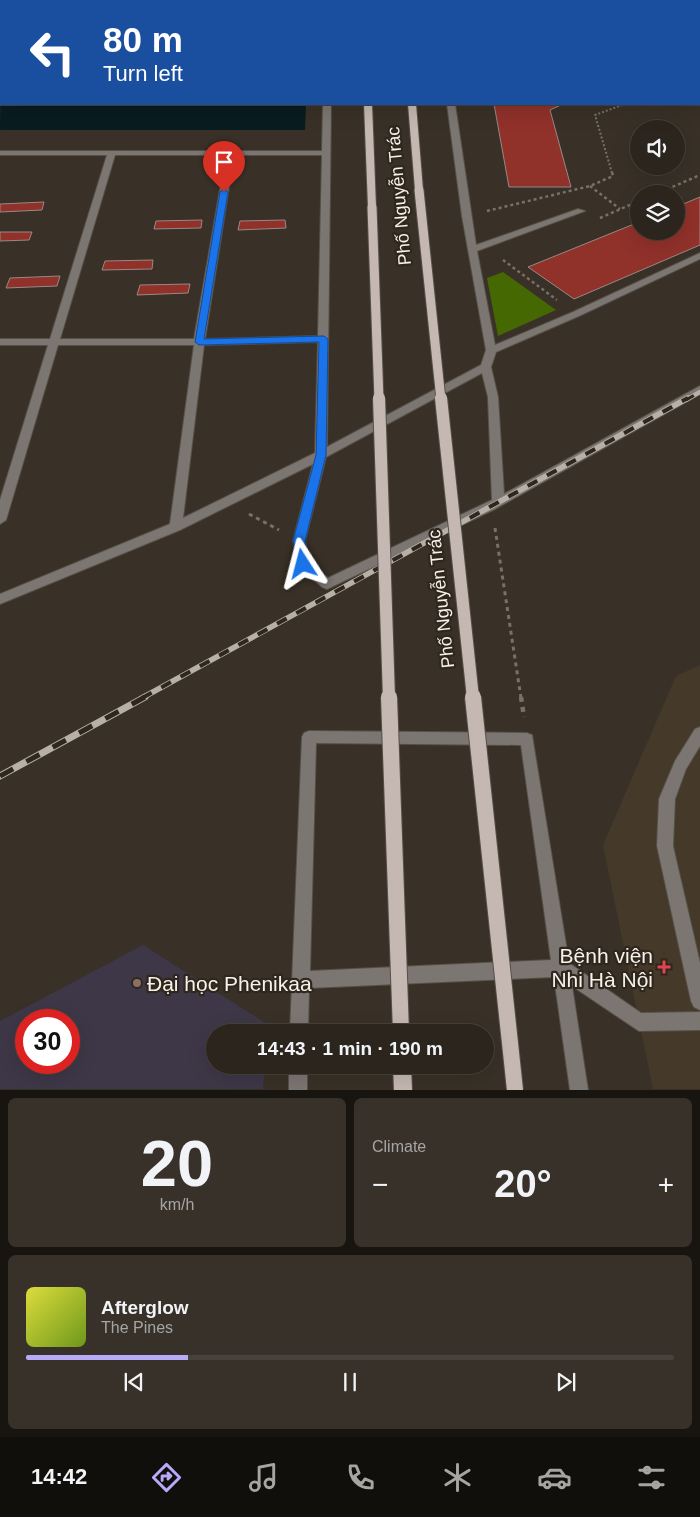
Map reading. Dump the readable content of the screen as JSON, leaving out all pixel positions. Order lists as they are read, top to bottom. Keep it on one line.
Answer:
{"streets":{"main road":["Phố Nguyễn Trác"]},"places":{"health":["Bệnh viện Nhi Hà Nội"],"other":["Đại học Phenikaa"]},"page":{"turn":["80 m","Turn left"],"limit":"30","trip":"14:43 · 1 min · 190 m","tile":[["20","km/h"],"Climate"],"heat":["−","20°","+"],"song":["Afterglow","The Pines"],"tabs":"14:42"}}
